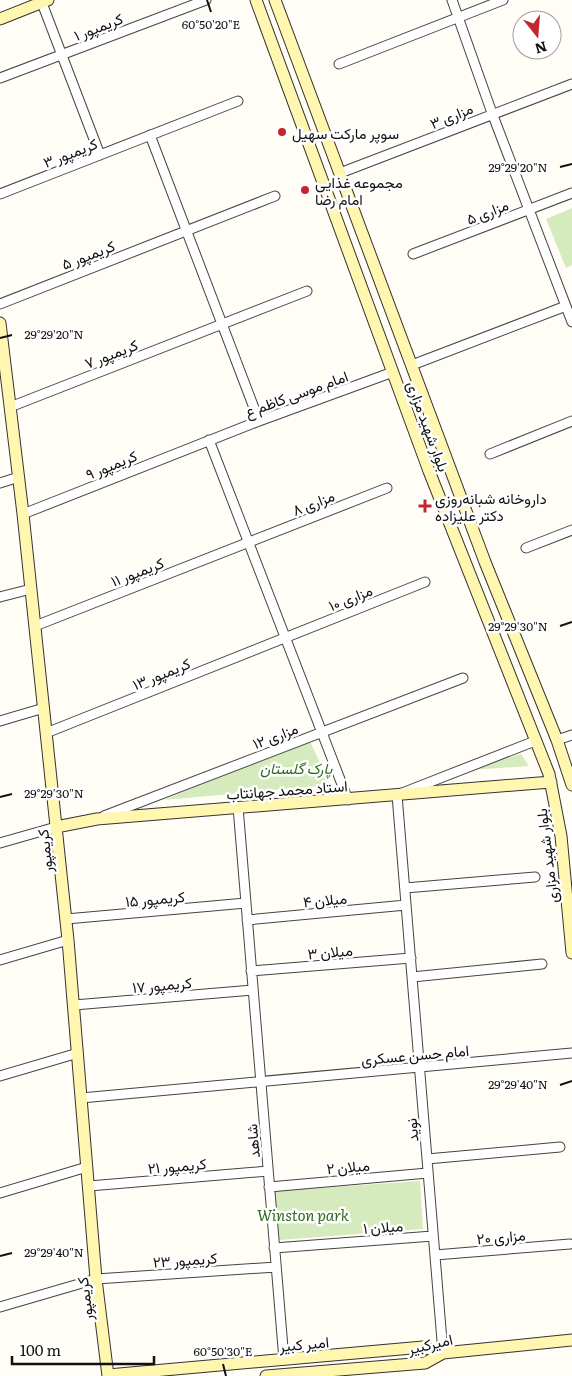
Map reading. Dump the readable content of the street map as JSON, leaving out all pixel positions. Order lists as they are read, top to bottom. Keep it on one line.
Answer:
{"streets":{"street":["کریمپور ۱","مزاری ۳","کریمپور ۳","مزاری ۵","کریمپور ۵","کریمپور ۷","امام موسی کاظم ع","بلوار شهید مزاری","کریمپور ۹","مزاری ۸","کریمپور ۱۱","مزاری ۱۰","کریمپور ۱۳","مزاری ۱۲","استاد محمد جهانتاب","کریمپور","کریمپور ۱۵","میلان ۴","میلان ۳","کریمپور ۱۷","امام حسن عسکری","نوید","شاهد","کریمپور ۲۱","میلان ۲","میلان ۱","مزاری ۲۰","کریمپور ۲۳","امیر کبیر","امیرکبیر"]},"crossings":[["مزاری ۳","بلوار شهید مزاری"],["کریمپور ۷","کریمپور"],["امام موسی کاظم ع","بلوار شهید مزاری"],["امام موسی کاظم ع","کریمپور ۹"],["بلوار شهید مزاری","استاد محمد جهانتاب"],["کریمپور ۹","کریمپور"],["مزاری ۸","کریمپور ۱۱"],["کریمپور ۱۱","کریمپور"],["مزاری ۱۰","کریمپور ۱۳"],["کریمپور ۱۳","کریمپور"],["مزاری ۱۲","استاد محمد جهانتاب"],["استاد محمد جهانتاب","کریمپور"],["استاد محمد جهانتاب","نوید"],["استاد محمد جهانتاب","شاهد"],["کریمپور","کریمپور ۱۵"],["کریمپور","کریمپور ۱۷"],["کریمپور","امام حسن عسکری"],["کریمپور","کریمپور ۲۱"],["کریمپور","کریمپور ۲۳"],["کریمپور","امیر کبیر"],["کریمپور ۱۵","شاهد"],["میلان ۴","نوید"],["میلان ۴","شاهد"],["میلان ۳","نوید"],["میلان ۳","شاهد"],["کریمپور ۱۷","شاهد"],["امام حسن عسکری","نوید"],["امام حسن عسکری","شاهد"],["نوید","میلان ۲"],["نوید","میلان ۱"],["نوید","مزاری ۲۰"],["نوید","امیر کبیر"],["نوید","امیرکبیر"],["شاهد","کریمپور ۲۱"],["شاهد","میلان ۲"],["شاهد","میلان ۱"],["شاهد","کریمپور ۲۳"],["شاهد","امیر کبیر"],["امیر کبیر","امیرکبیر"]],"parks":["پارک گلستان","Winston park"],"places":{"other":["سوپر مارکت سهیل","مجموعه غذایی امام رضا"],"health":["داروخانه شبانه‌روزی دکتر علیزاده"]},"scale_bar":"100 m","north":"bottom","coordinates":["60°50'20\"E","29°29'20\"N","29°29'30\"N","29°29'40\"N","60°50'30\"E"]}
